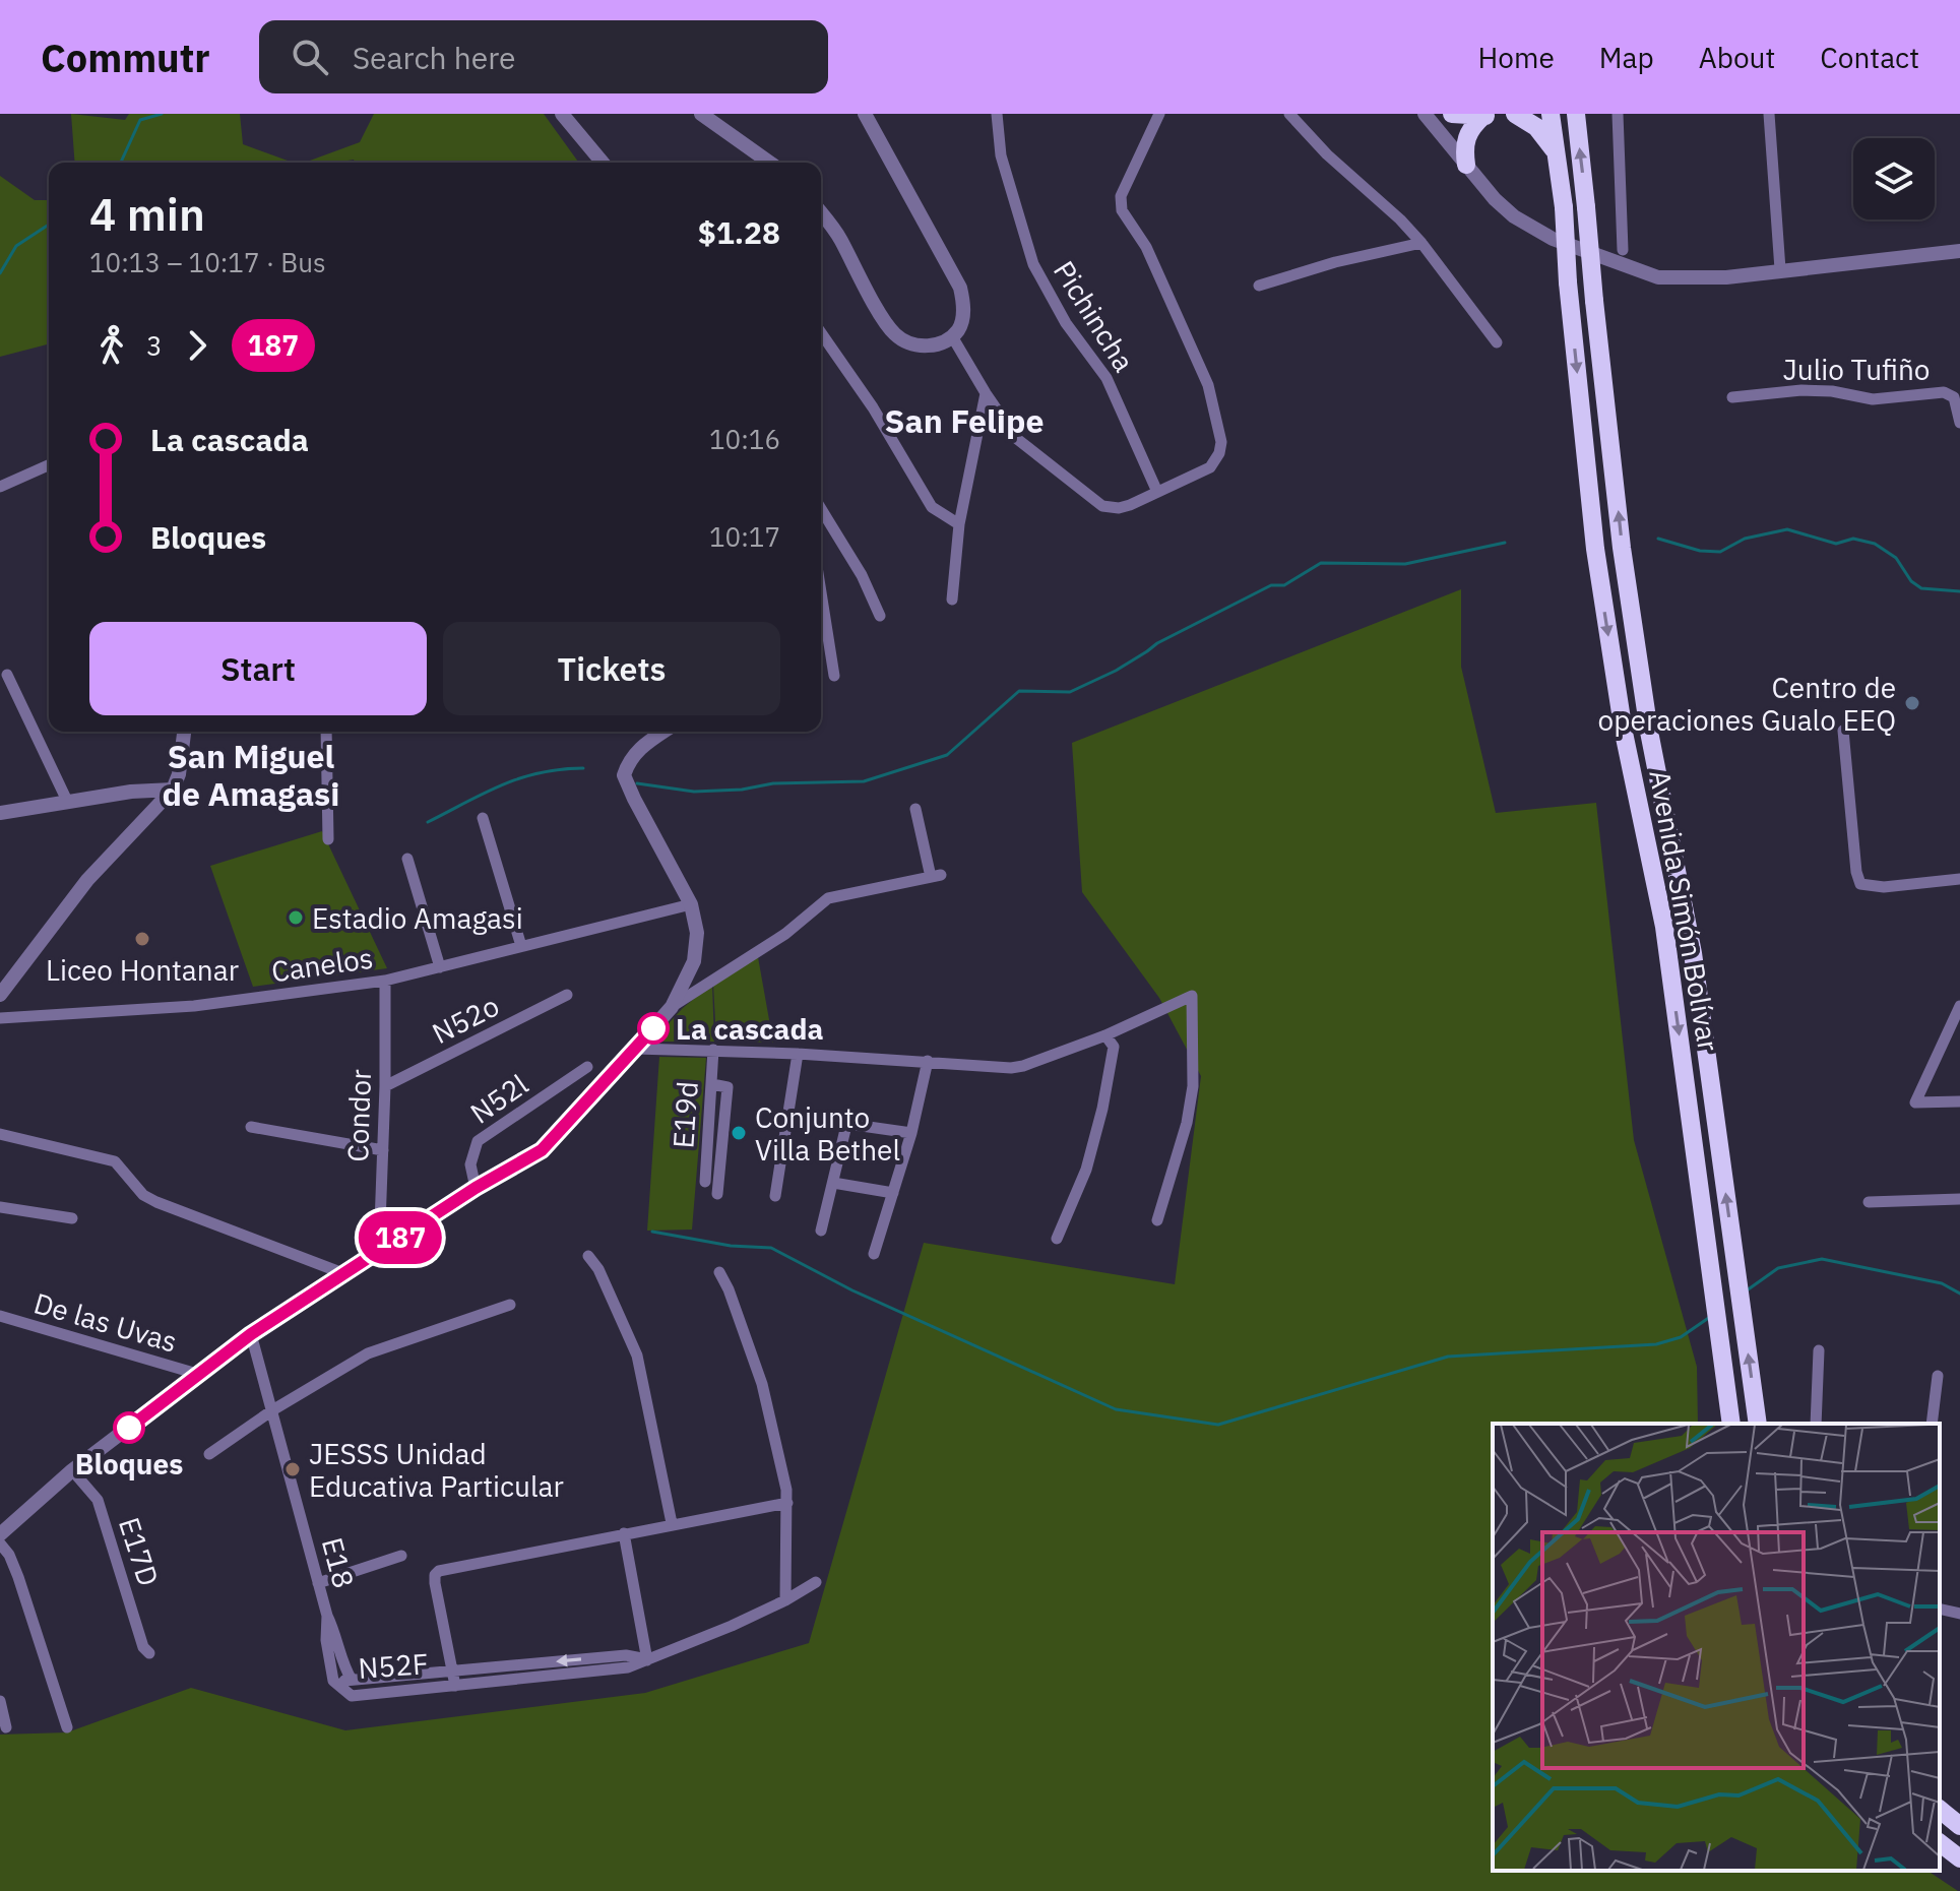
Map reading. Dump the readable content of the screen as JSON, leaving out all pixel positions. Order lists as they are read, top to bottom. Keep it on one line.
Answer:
{"streets":{"highway":["Avenida Simón Bolívar"],"street":["Pichincha","Julio Tufiño","Canelos","N52o","N52l","E19d","Condor","De las Uvas","E17D","E18","N52F"]},"crossings":[["Canelos","Condor"],["N52o","Condor"],["E18","N52F"]],"districts":["San Felipe","San Miguel de Amagasi"],"places":["Centro de operaciones Gualo EEQ","Estadio Amagasi","Liceo Hontanar","La cascada","Conjunto Villa Bethel","Bloques","JESSS Unidad Educativa Particular"],"lines":["bus line 187"],"page":{"header":"Commutr","search":"Search here","nav":["Home","Map","About","Contact"],"on_map":"187","heading":["4 min","10:13 – 10:17 · Bus","$1.28"],"legs":["3","187"],"list":[{"name":"La cascada","value":"10:16"},{"name":"Bloques","value":"10:17"}],"buttons":["Start","Tickets"]}}
